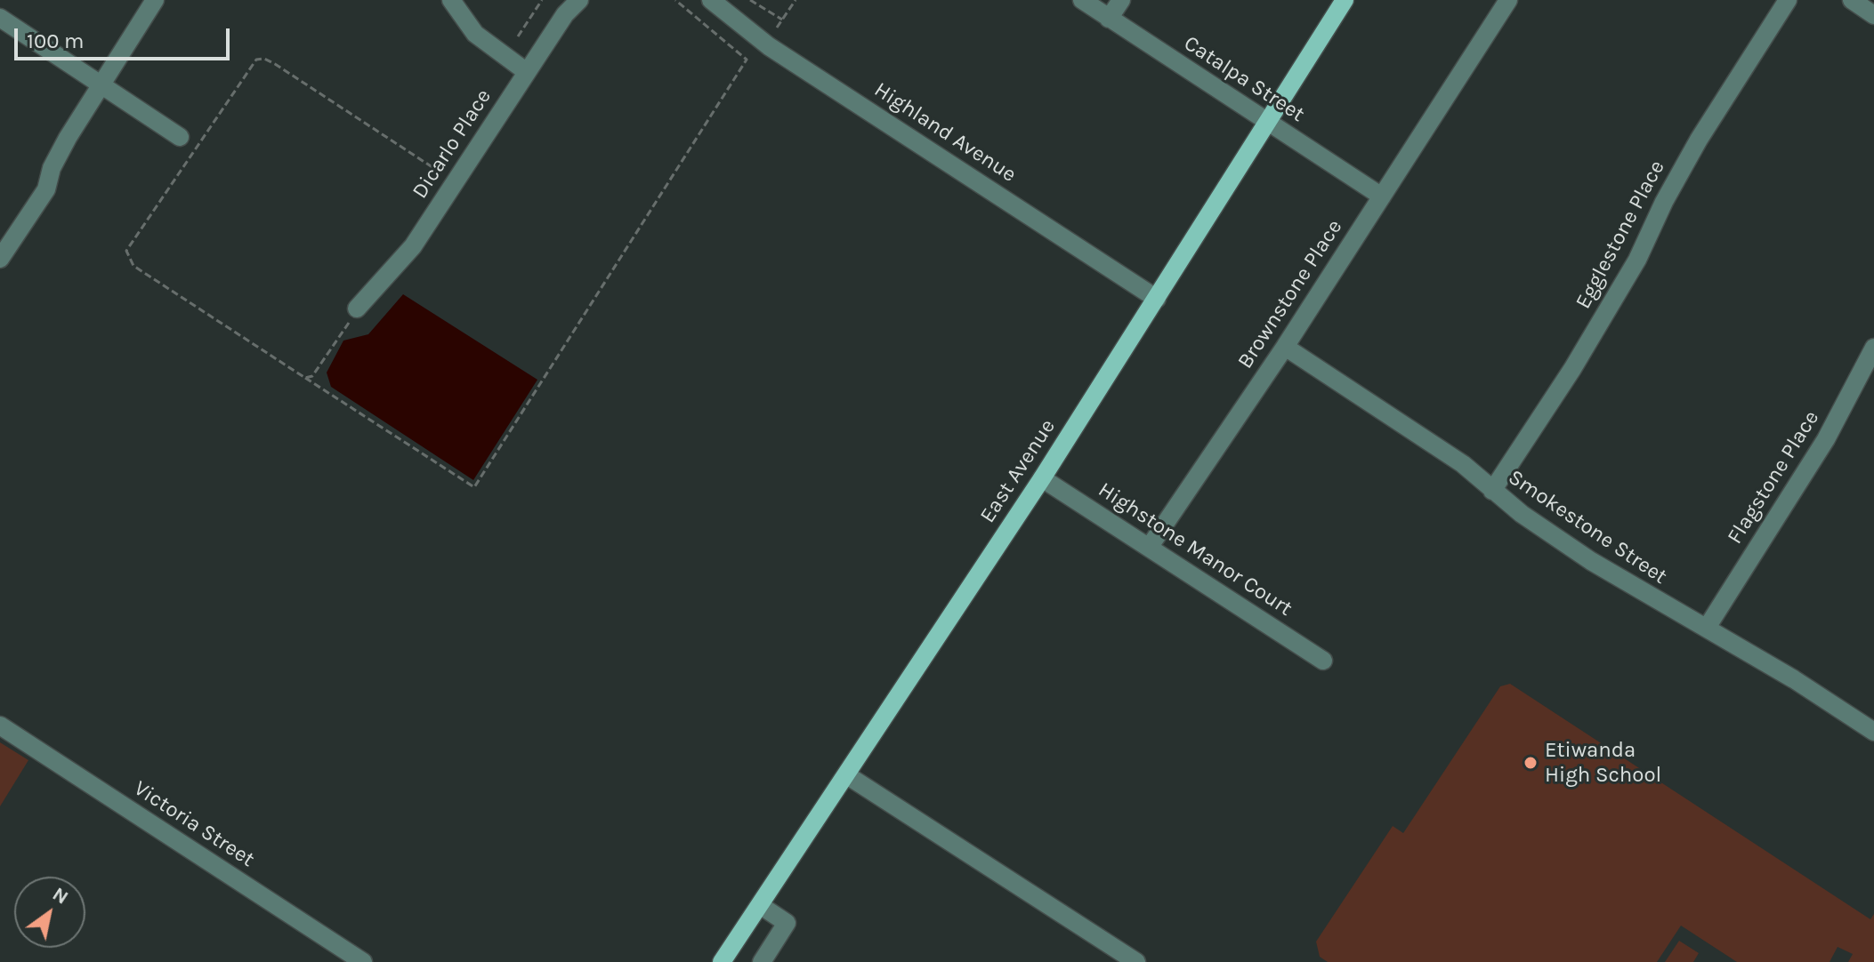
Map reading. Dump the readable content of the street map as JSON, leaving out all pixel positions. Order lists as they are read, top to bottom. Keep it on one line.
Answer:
{"streets":{"main road":["East Avenue"],"street":["Catalpa Street","Highland Avenue","Dicarlo Place","Egglestone Place","Brownstone Place","Flagstone Place","Smokestone Street","Highstone Manor Court","Victoria Street"]},"crossings":[["Catalpa Street","Brownstone Place"],["Catalpa Street","East Avenue"],["Highland Avenue","East Avenue"],["Egglestone Place","Smokestone Street"],["Brownstone Place","Smokestone Street"],["Brownstone Place","Highstone Manor Court"],["East Avenue","Highstone Manor Court"],["Flagstone Place","Smokestone Street"]],"places":["Etiwanda High School"],"scale_bar":"100 m","north":"top right"}
